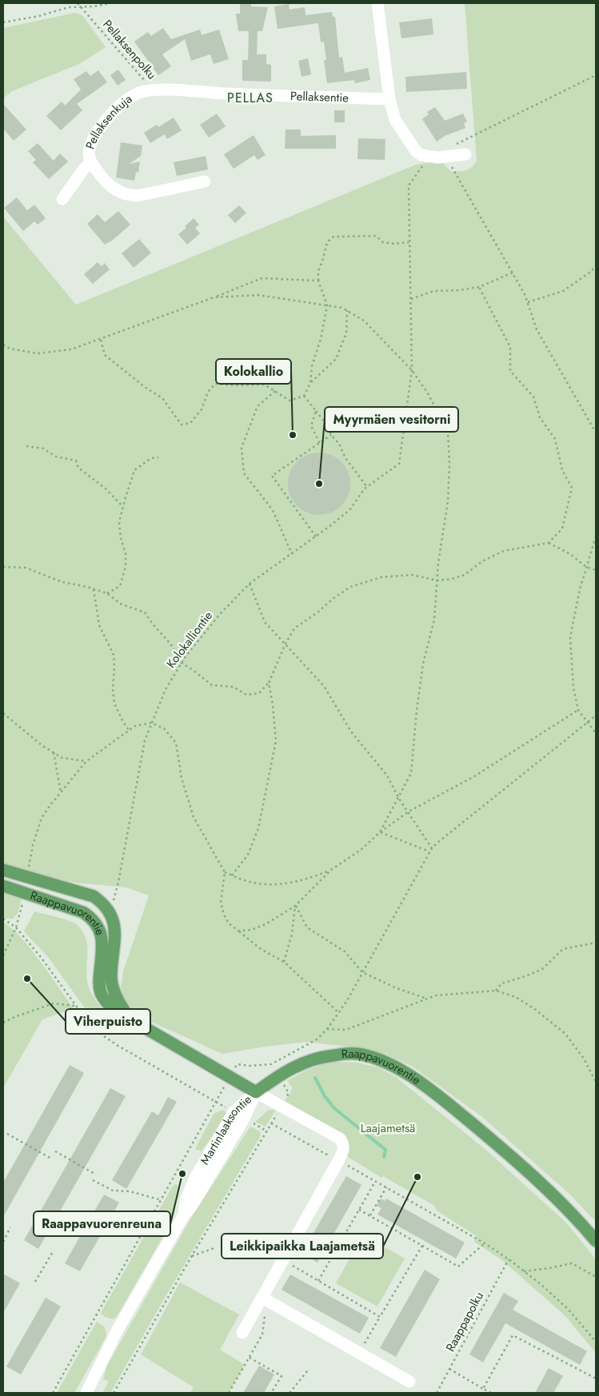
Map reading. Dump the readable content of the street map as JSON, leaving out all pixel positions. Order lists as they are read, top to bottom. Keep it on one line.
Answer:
{"streets":{"main road":["Raappavuorentie"],"street":["Pellaksentie","Pellaksenkuja","Martinlaaksontie"],"path":["Pellaksenpolku","Kolokalliontie","Raappapolku"]},"crossings":[["Pellaksenpolku","Pellaksentie"],["Pellaksenpolku","Pellaksenkuja"],["Pellaksentie","Pellaksenkuja"],["Kolokalliontie","Raappavuorentie"],["Raappavuorentie","Martinlaaksontie"]],"districts":["PELLAS"],"parks":["Laajametsä"],"places":["Kolokallio","Myyrmäen vesitorni","Viherpuisto","Raappavuorenreuna","Leikkipaikka Laajametsä"]}
